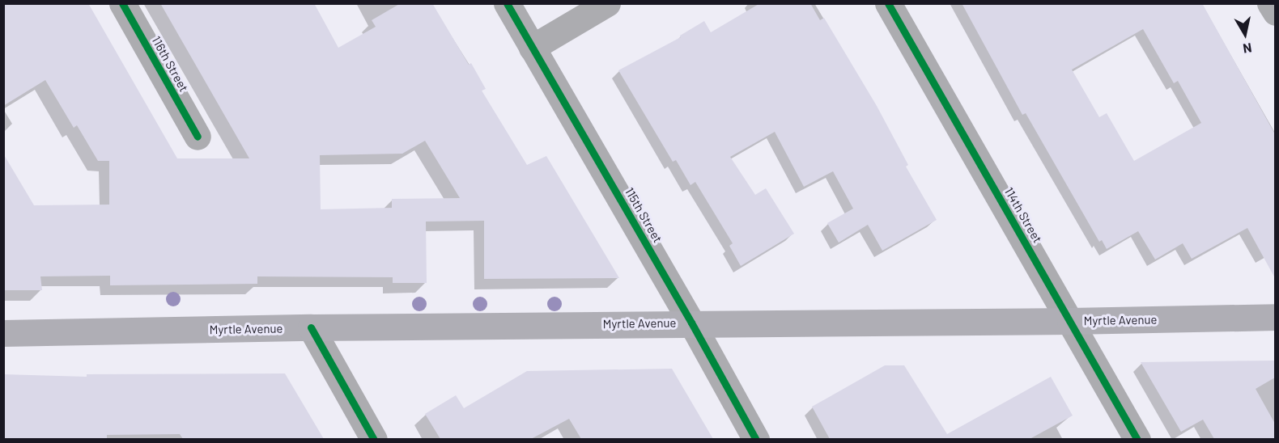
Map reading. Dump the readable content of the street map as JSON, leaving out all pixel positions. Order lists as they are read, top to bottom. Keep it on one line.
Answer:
{"streets":{"main road":["Myrtle Avenue"],"street":["116th Street","115th Street","114th Street"]},"crossings":[["115th Street","Myrtle Avenue"],["114th Street","Myrtle Avenue"]],"north":"bottom"}
